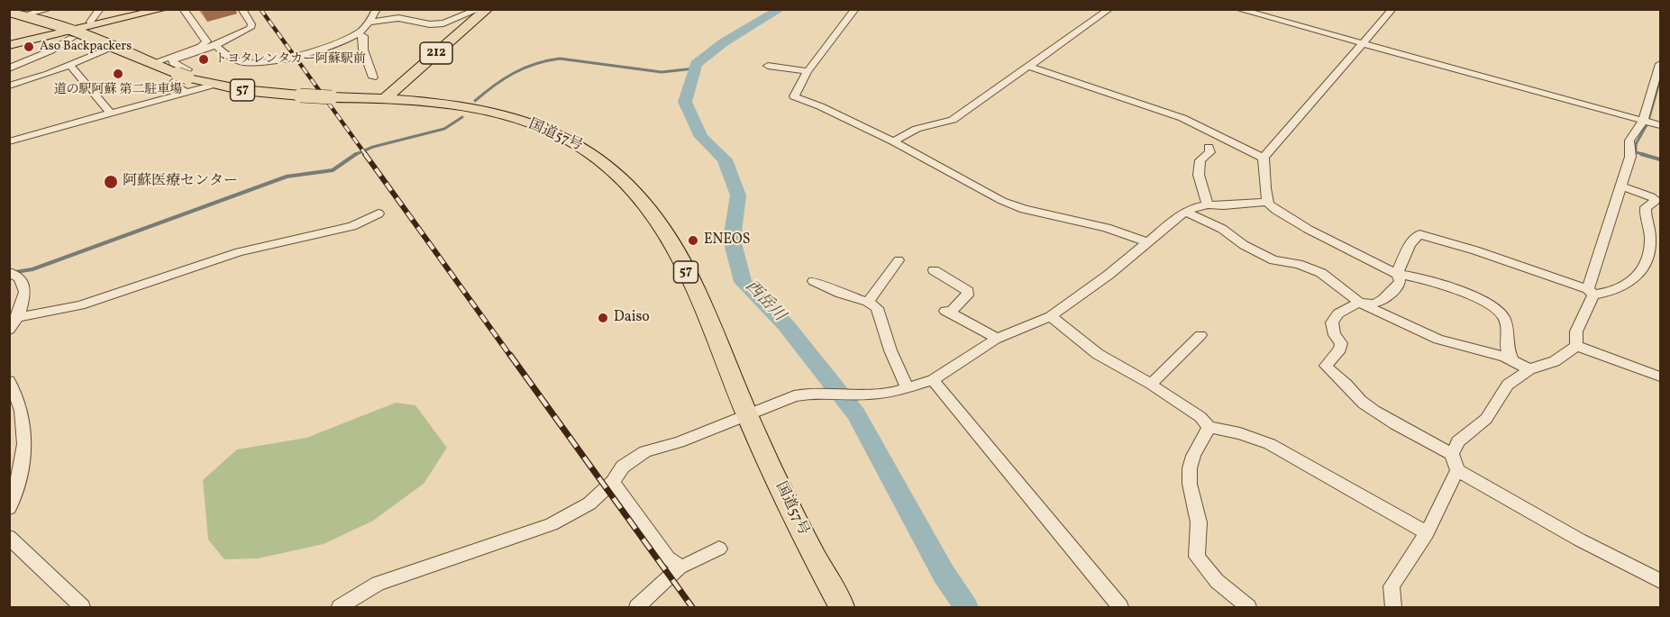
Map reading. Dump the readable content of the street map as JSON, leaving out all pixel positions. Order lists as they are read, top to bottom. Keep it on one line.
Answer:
{"streets":{"highway":["212","57","国道57号"]},"crossings":[["212","国道57号"]],"water":["西岳川"],"places":["Aso Backpackers","トヨタレンタカー阿蘇駅前","道の駅阿蘇 第二駐車場","阿蘇医療センター","ENEOS","Daiso"]}
